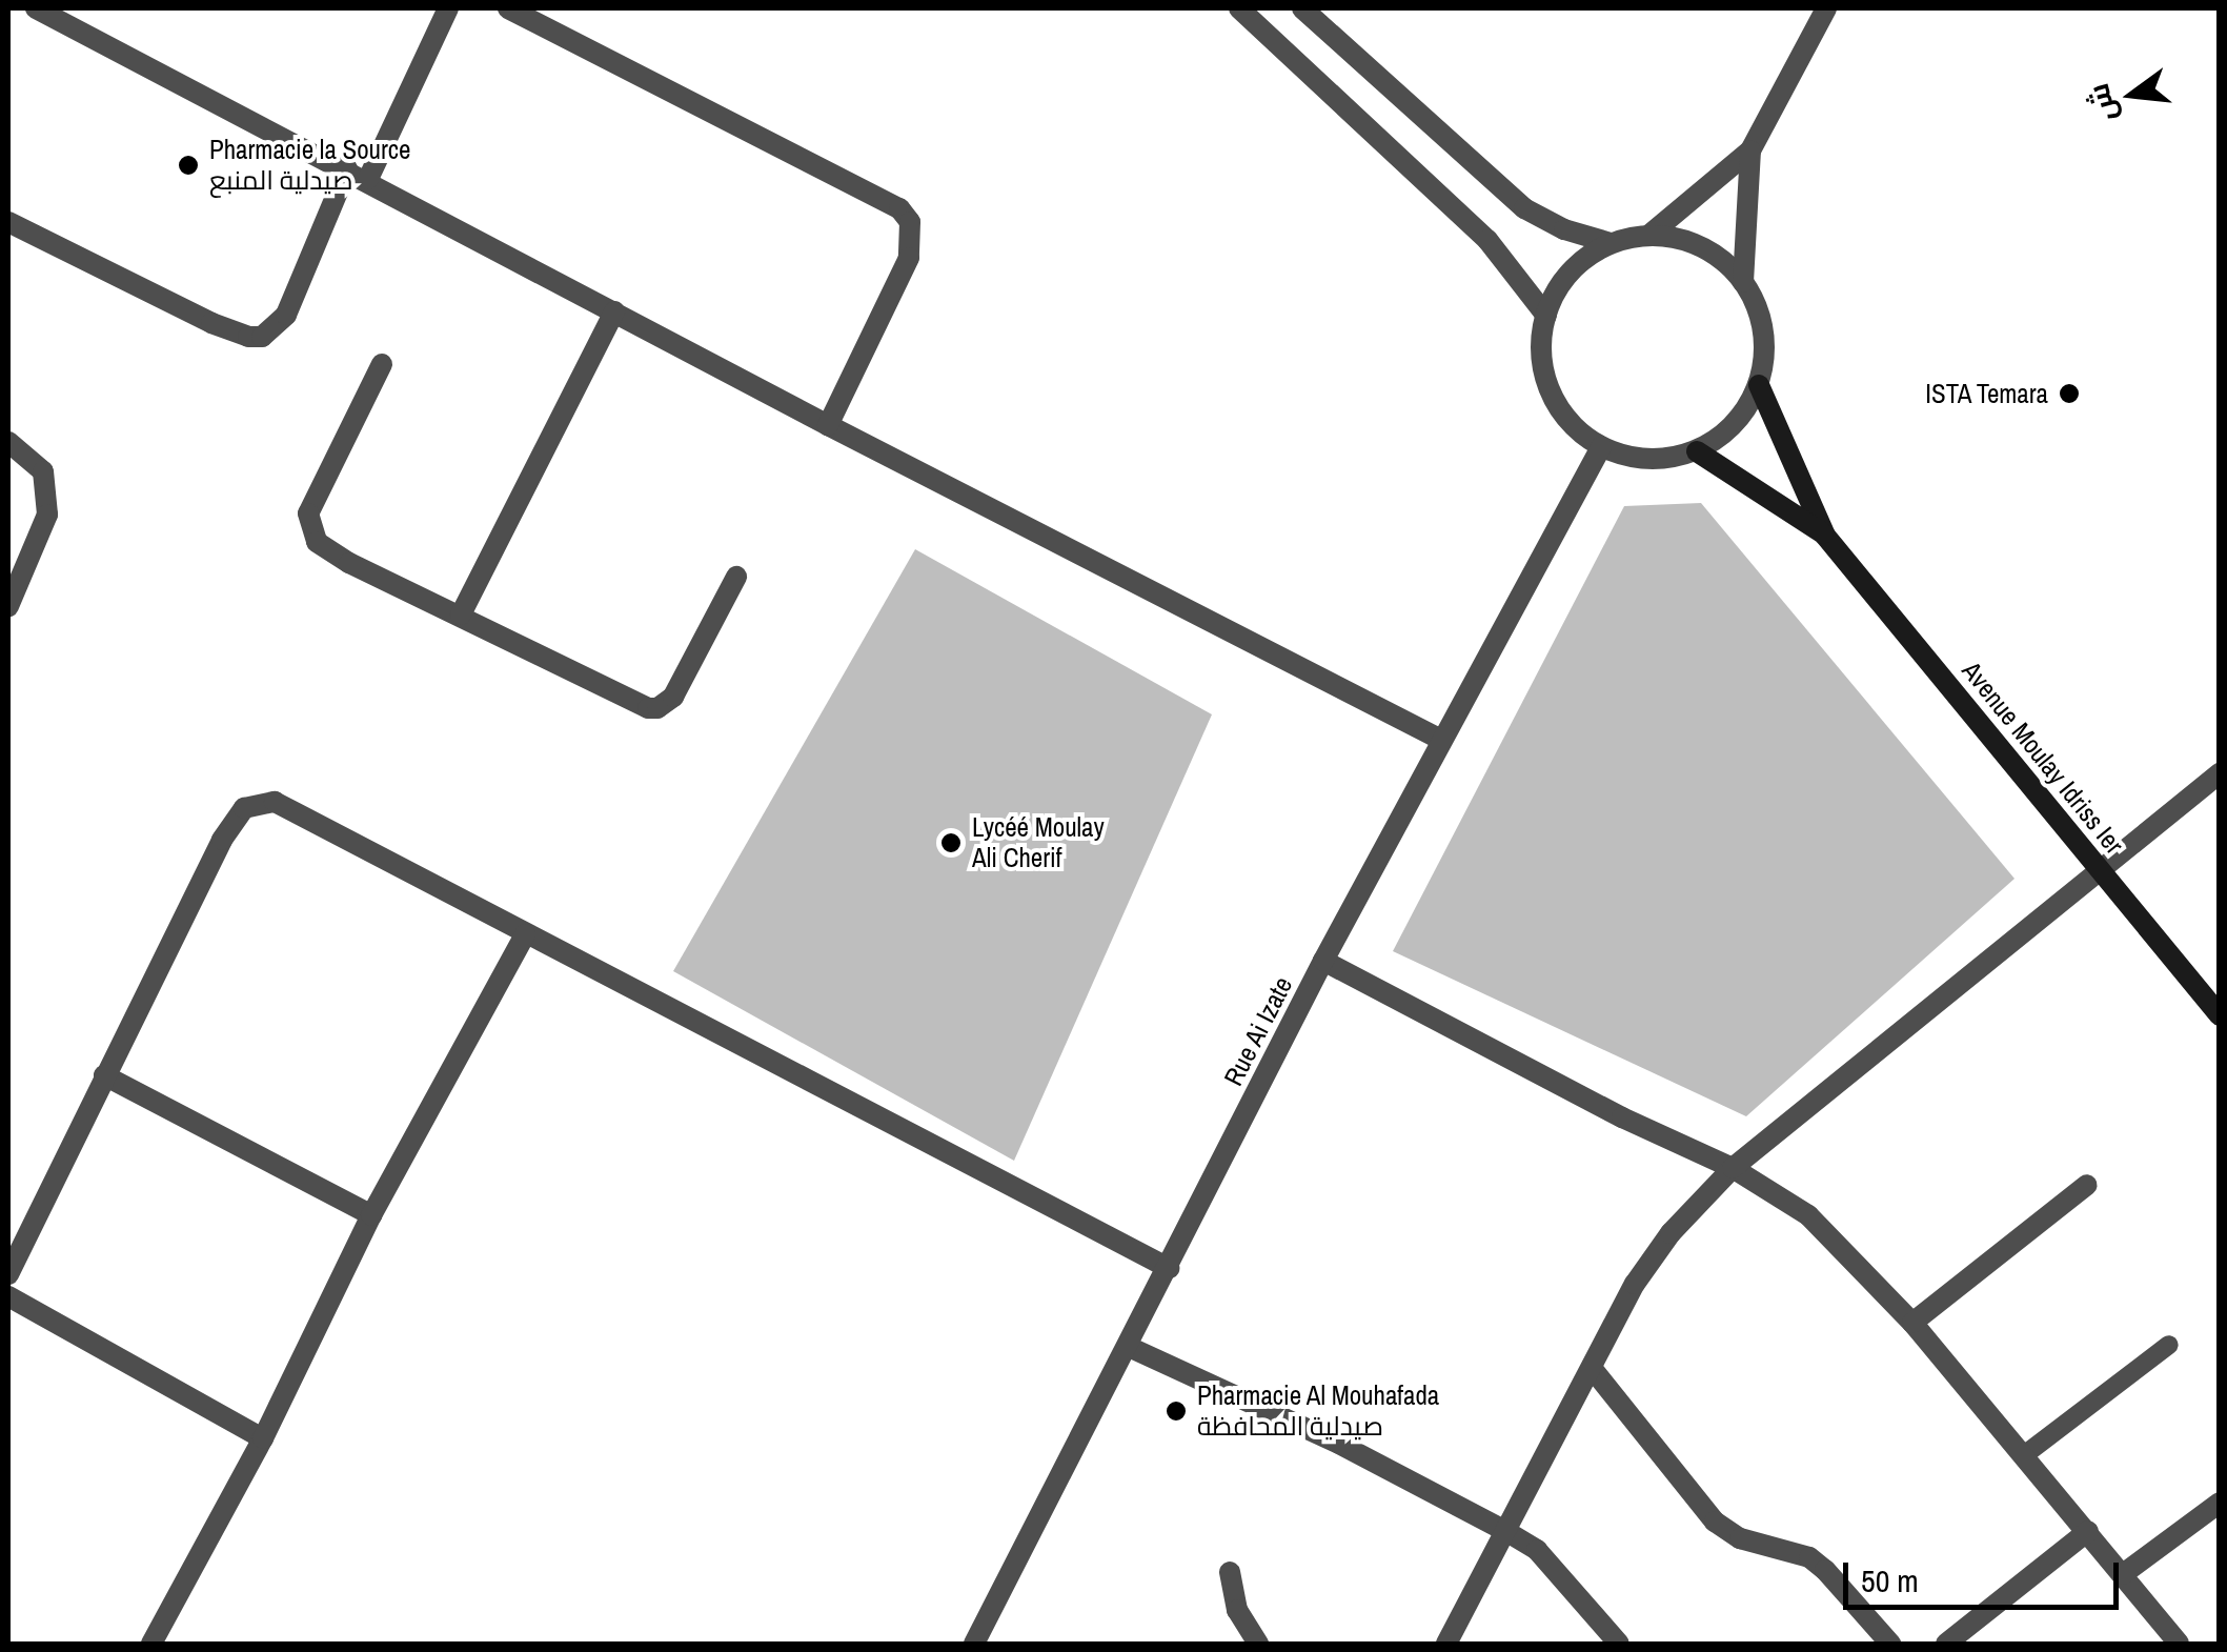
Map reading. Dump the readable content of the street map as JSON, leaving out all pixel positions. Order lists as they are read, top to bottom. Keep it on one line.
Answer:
{"streets":{"main road":["Avenue Moulay Idriss Ier"],"street":["Rue Ai Izate"]},"places":["Pharmacie la Source صيدلية المنبع","ISTA Temara","Lycéé Moulay Ali Cherif","Pharmacie Al Mouhafada صيدلية المحافظة"],"scale_bar":"50 m","north":"left"}
